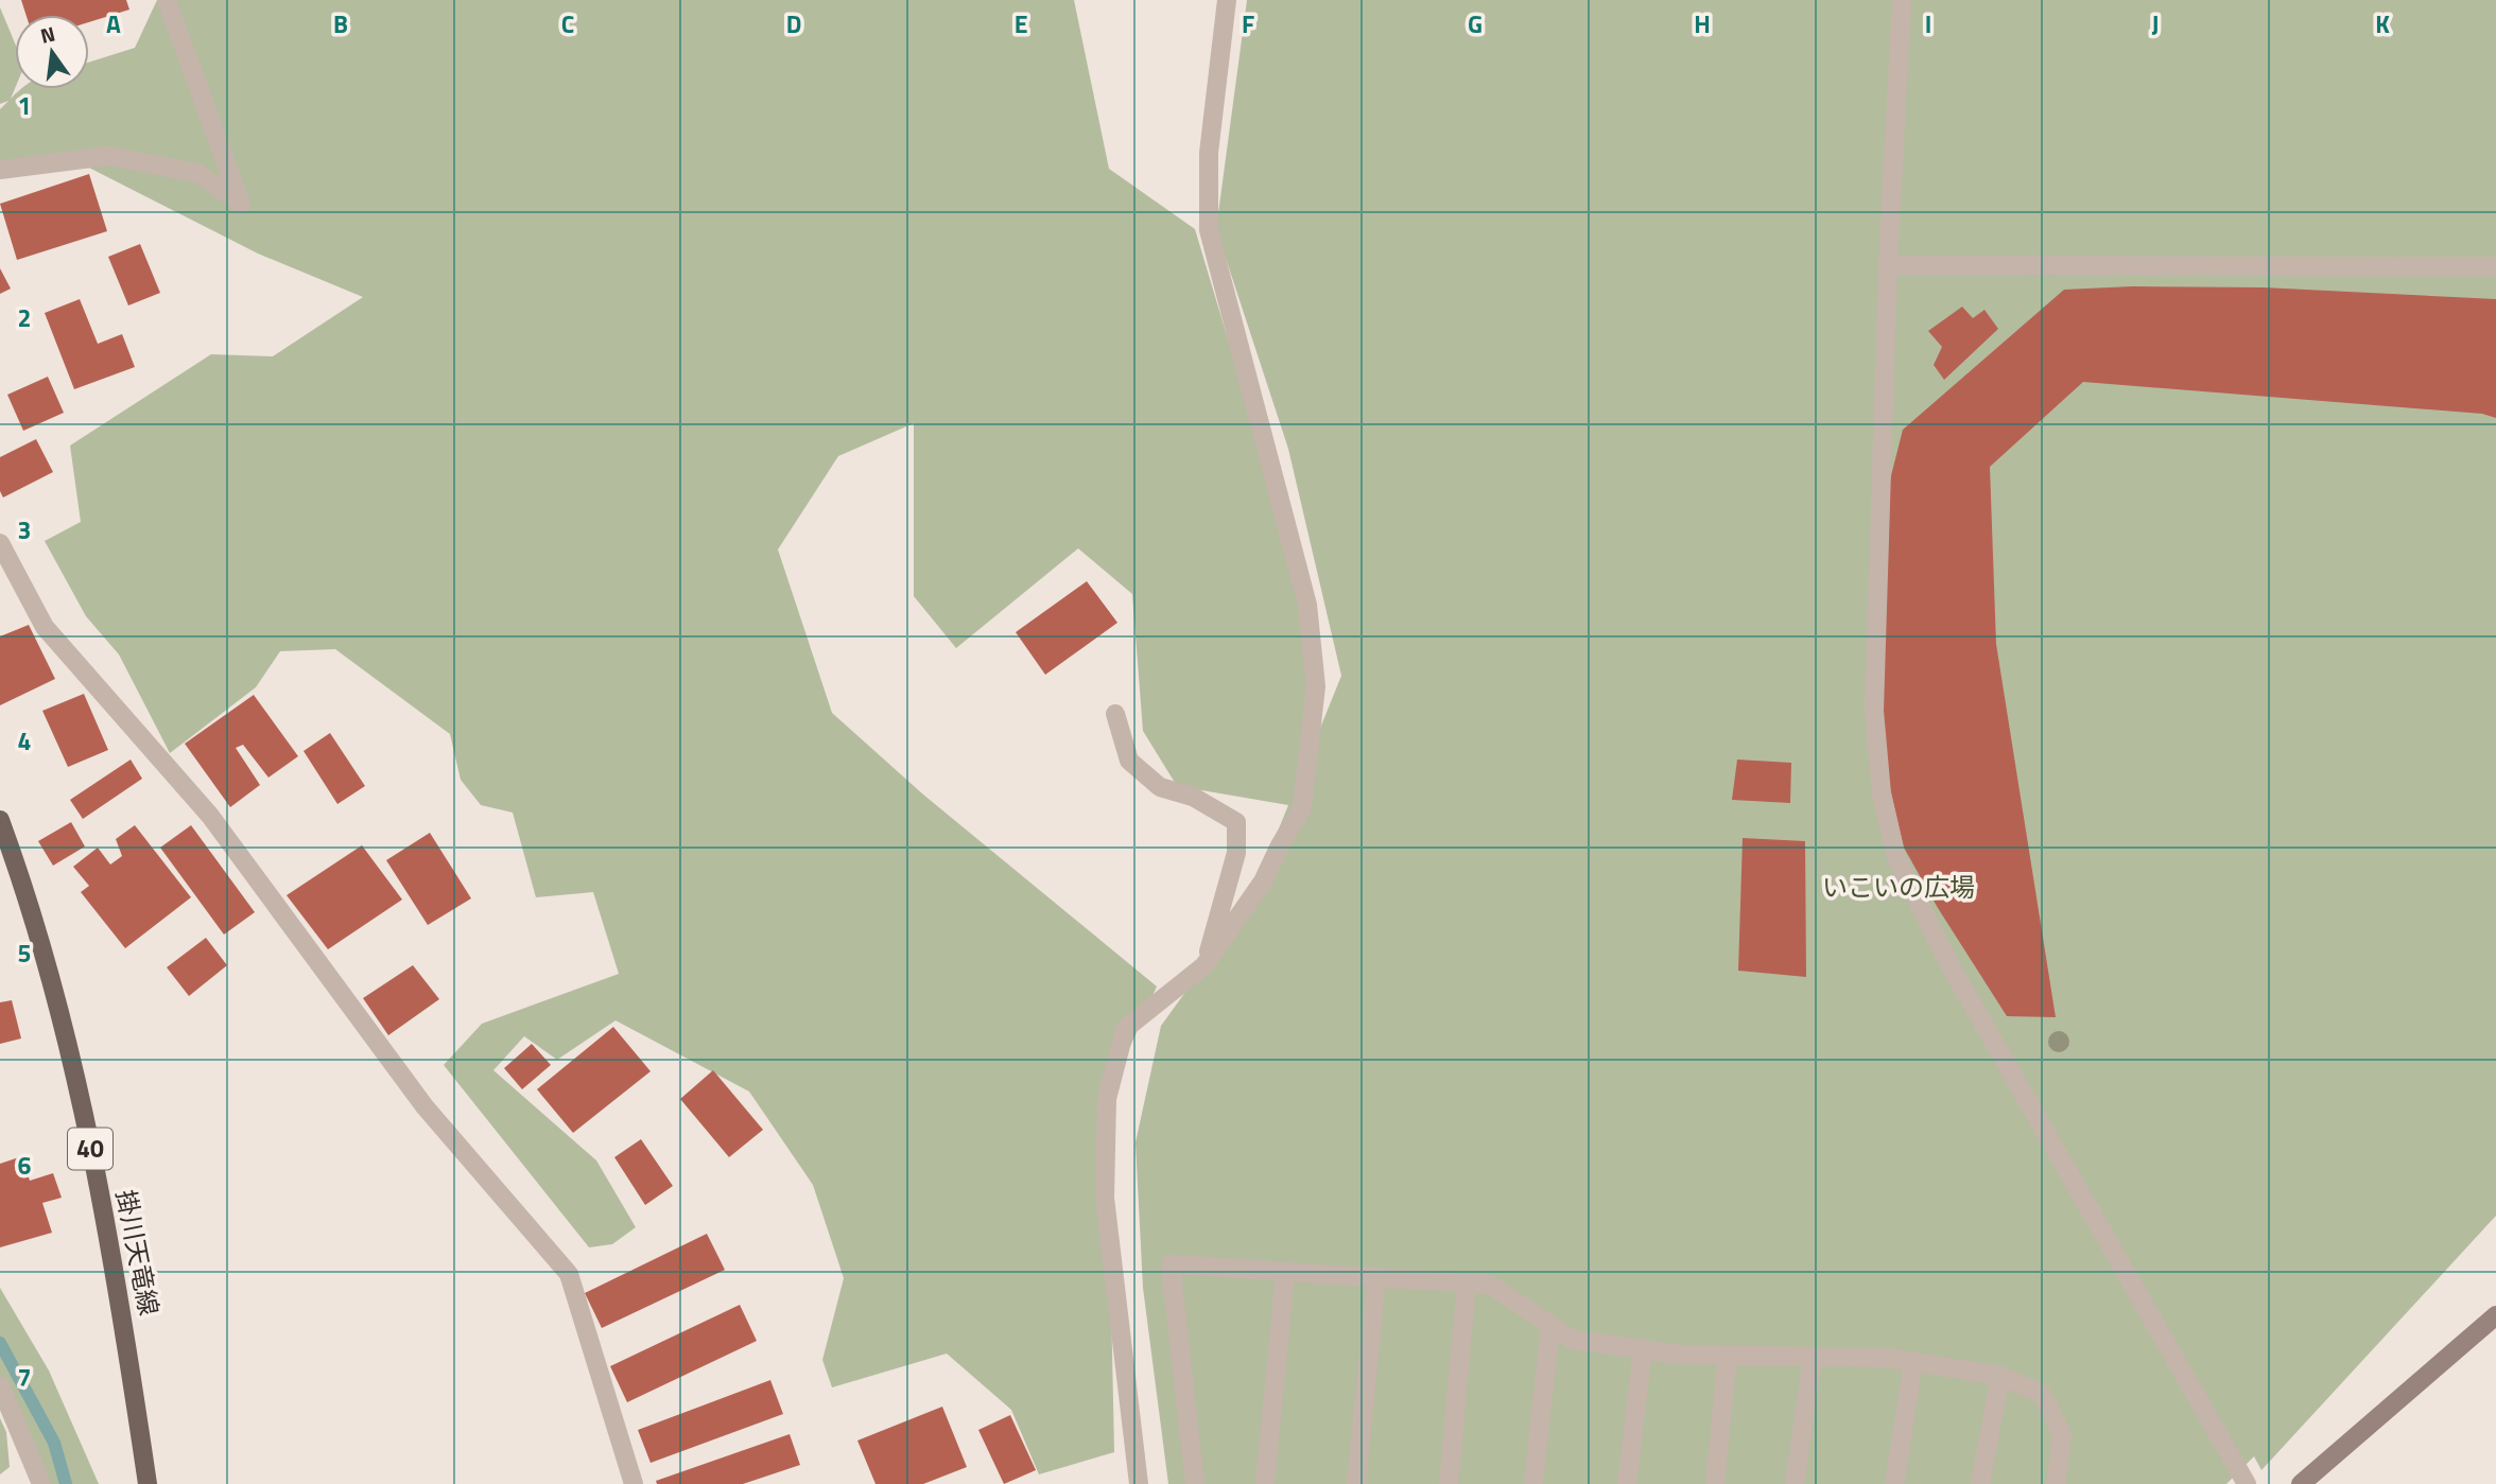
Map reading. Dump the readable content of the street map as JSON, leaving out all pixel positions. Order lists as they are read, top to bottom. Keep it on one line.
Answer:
{"streets":{"main road":["40","掛川天竜線"]},"parks":["いこいの広場"],"north":"top","grid":{"columns":["A","B","C","D","E","F","G","H","I","J","K"],"rows":["1","2","3","4","5","6","7"]}}
